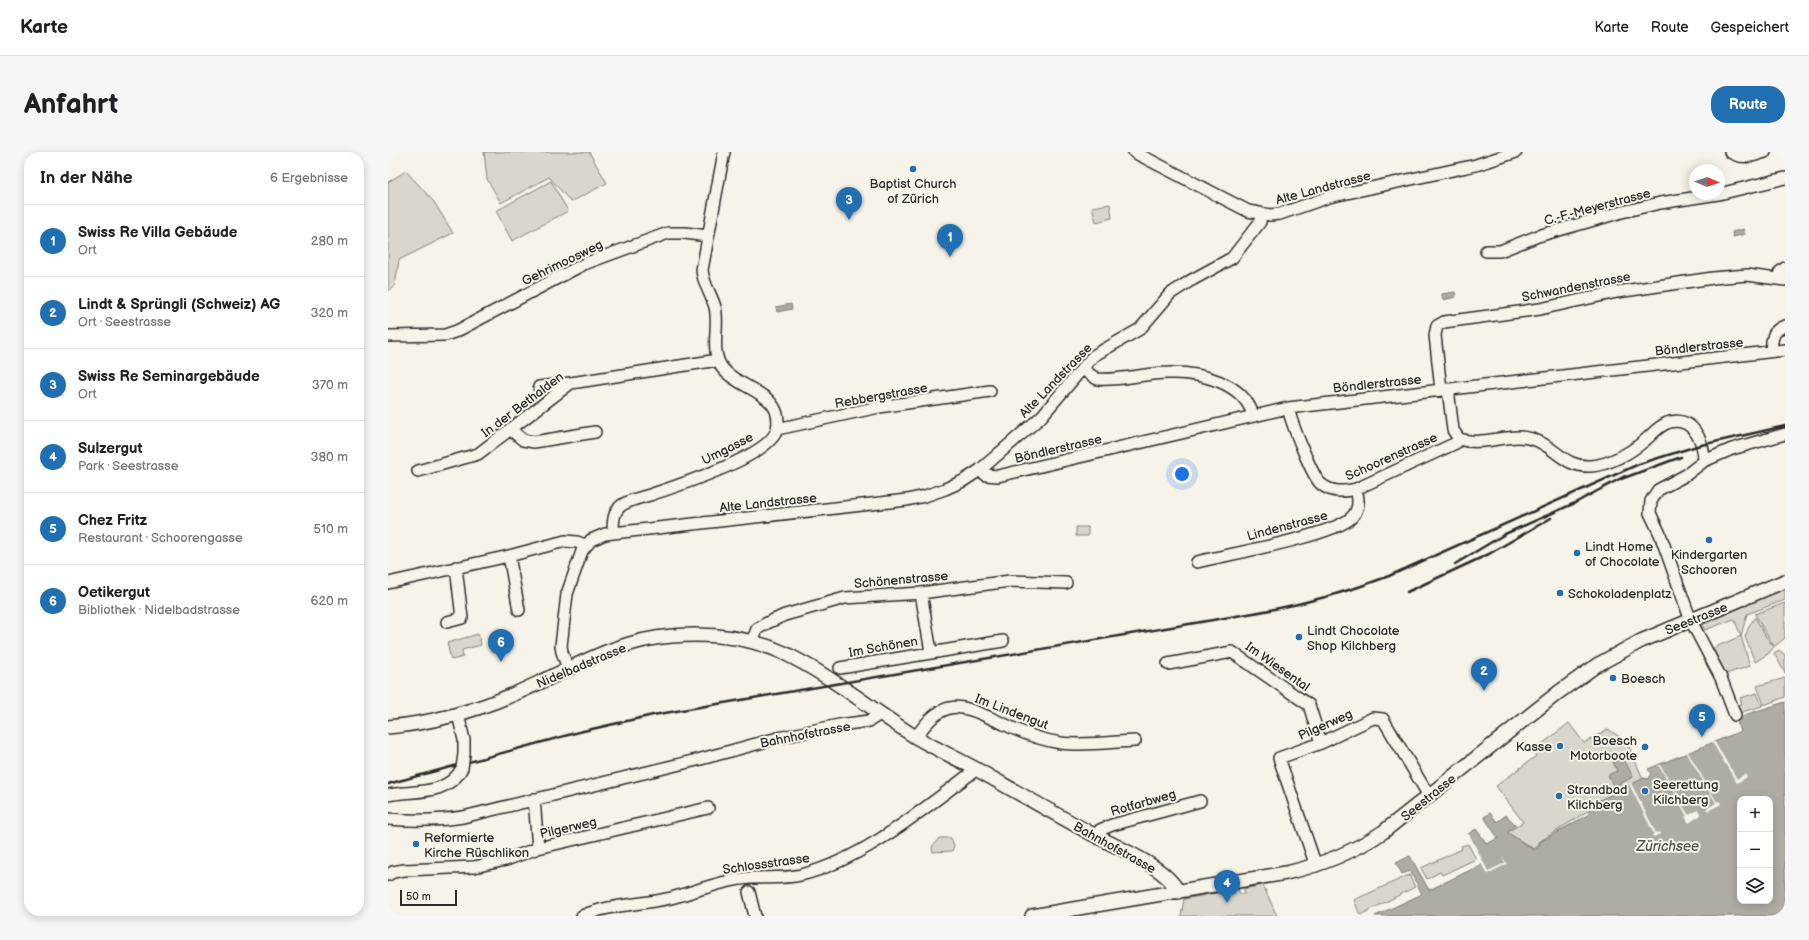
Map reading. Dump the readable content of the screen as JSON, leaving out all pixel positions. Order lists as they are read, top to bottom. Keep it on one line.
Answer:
{"streets":{"main road":["Seestrasse","Nidelbadstrasse","Bahnhofstrasse"],"street":["Alte Landstrasse","C.-F.-Meyerstrasse","Gehrimoosweg","Schwandenstrasse","Böndlerstrasse","Rebbergstrasse","In der Bethalden","Umgasse","Schoorenstrasse","Lindenstrasse","Schönenstrasse","Im Schönen","Im Wiesental","Im Lindengut","Pilgerweg","Rotfarbweg","Schlossstrasse"]},"crossings":[["Alte Landstrasse","Böndlerstrasse"],["Alte Landstrasse","Umgasse"],["Schwandenstrasse","Böndlerstrasse"],["Schwandenstrasse","Schoorenstrasse"],["Böndlerstrasse","Schoorenstrasse"],["Rebbergstrasse","Umgasse"],["Schoorenstrasse","Lindenstrasse"],["Schönenstrasse","Im Schönen"],["Schönenstrasse","Nidelbadstrasse"],["Seestrasse","Pilgerweg"],["Seestrasse","Bahnhofstrasse"],["Nidelbadstrasse","Bahnhofstrasse"],["Im Wiesental","Pilgerweg"],["Im Lindengut","Bahnhofstrasse"],["Bahnhofstrasse","Rotfarbweg"],["Bahnhofstrasse","Schlossstrasse"]],"water":["Zürichsee"],"places":["Baptist Church of Zürich","Kindergarten Schooren","Lindt Home of Chocolate","Schokoladenplatz","Lindt Chocolate Shop Kilchberg","Boesch","Kasse","Boesch Motorboote","Seerettung Kilchberg","Strandbad Kilchberg","Reformierte Kirche Rüschlikon"],"scale_bar":"50 m","north":"right","page":{"header":"Karte","nav":["Karte","Route","Gespeichert"],"buttons":"Route","title":"Anfahrt","heading":["In der Nähe","6 Ergebnisse"],"pins":["3","1","6","2","5","4"],"list":[{"mark":"1","name":"Swiss Re Villa Gebäude","note":"Ort","value":"280 m"},{"mark":"2","name":"Lindt & Sprüngli (Schweiz) AG","note":"Ort · Seestrasse","value":"320 m"},{"mark":"3","name":"Swiss Re Seminargebäude","note":"Ort","value":"370 m"},{"mark":"4","name":"Sulzergut","note":"Park · Seestrasse","value":"380 m"},{"mark":"5","name":"Chez Fritz","note":"Restaurant · Schoorengasse","value":"510 m"},{"mark":"6","name":"Oetikergut","note":"Bibliothek · Nidelbadstrasse","value":"620 m"}],"map_buttons":["+","−"],"scale":"50 m"}}
